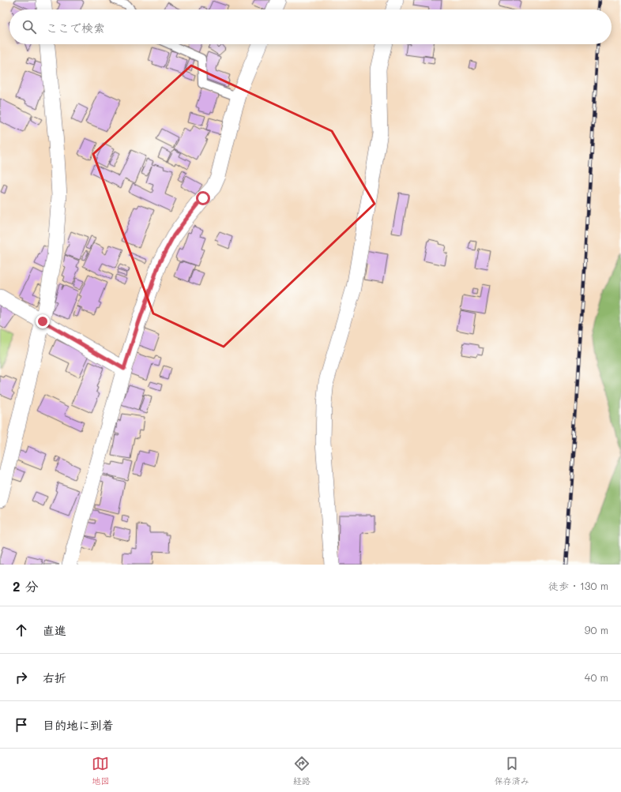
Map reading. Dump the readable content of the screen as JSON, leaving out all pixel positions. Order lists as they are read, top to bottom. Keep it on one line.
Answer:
{"page":{"search":"ここで検索","heading":["2 分","徒歩 · 130 m"],"list":[["直進","90 m"],["右折","40 m"],"目的地に到着"],"nav":["地図","経路","保存済み"]}}
